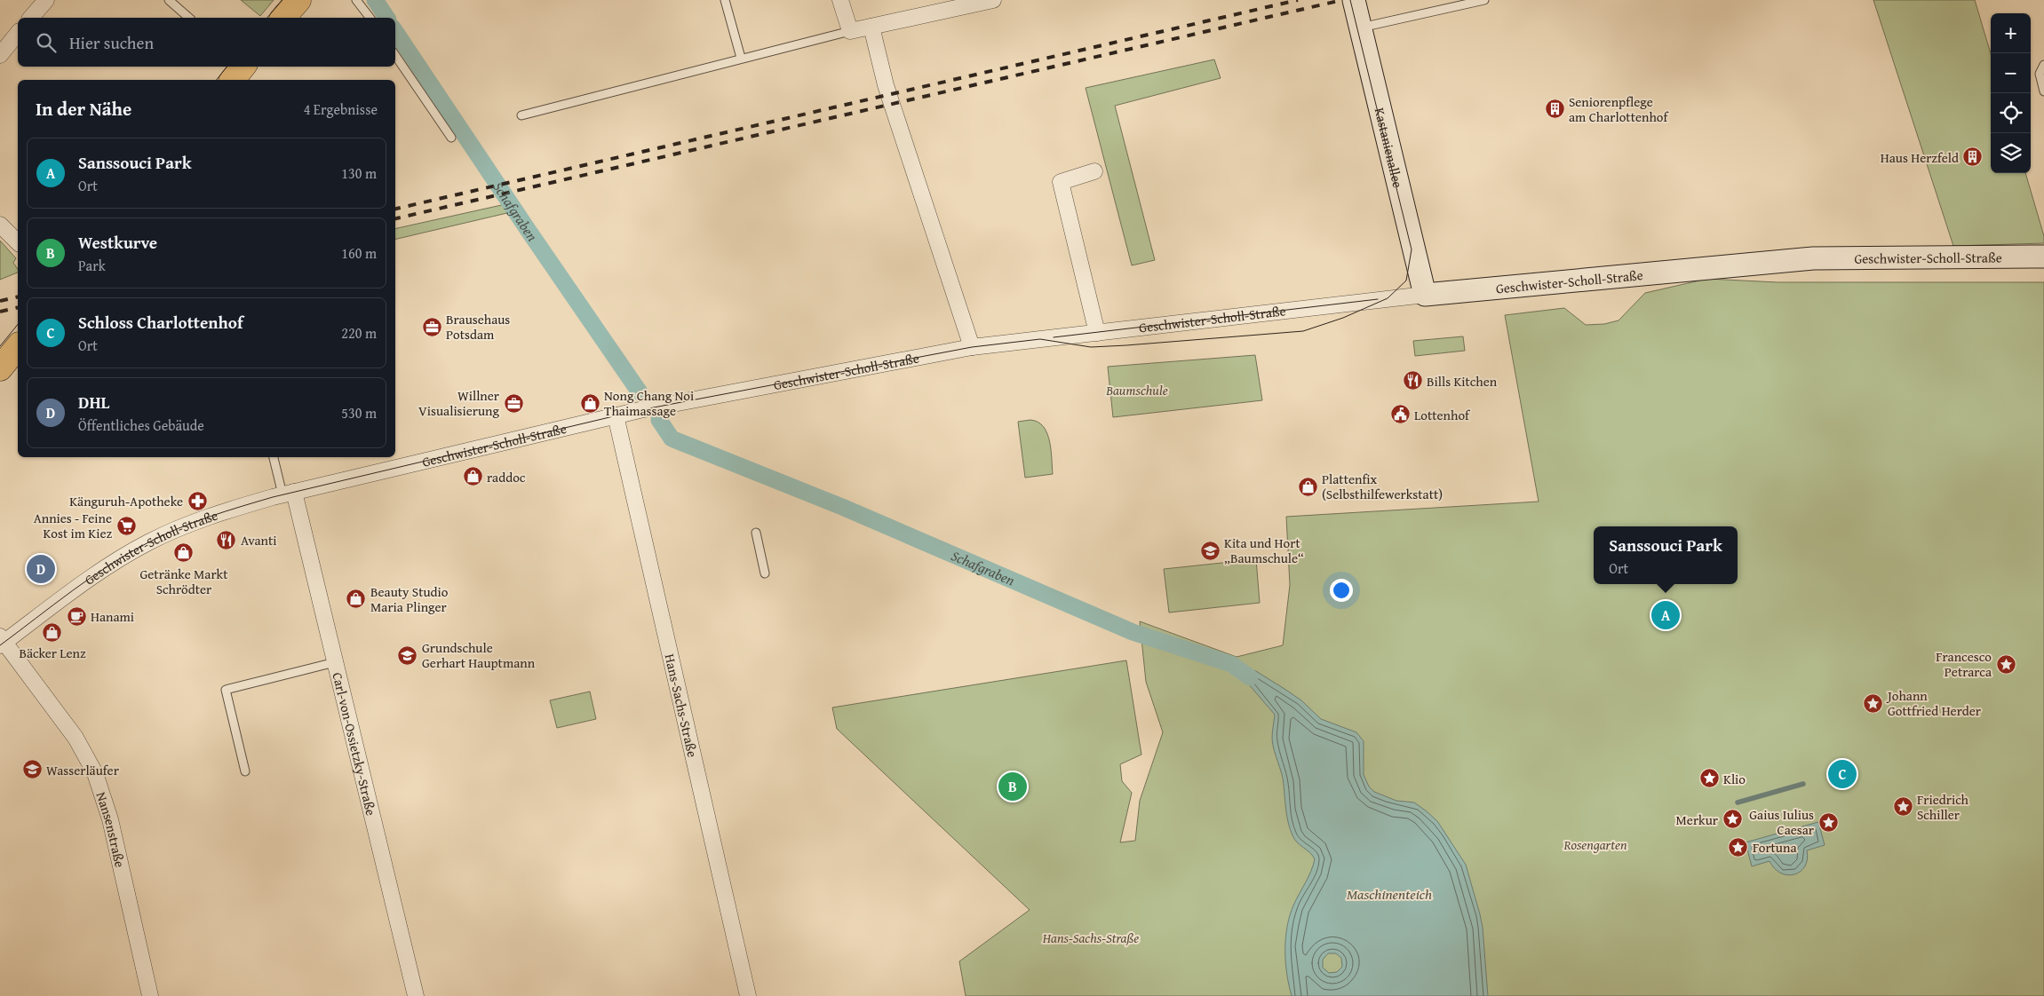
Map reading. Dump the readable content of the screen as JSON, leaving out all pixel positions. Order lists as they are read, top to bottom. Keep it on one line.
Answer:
{"streets":{"street":["Kastanienallee","Geschwister-Scholl-Straße","Hans-Sachs-Straße","Carl-von-Ossietzky-Straße","Nansenstraße"]},"crossings":[["Kastanienallee","Geschwister-Scholl-Straße"],["Geschwister-Scholl-Straße","Hans-Sachs-Straße"],["Geschwister-Scholl-Straße","Carl-von-Ossietzky-Straße"],["Geschwister-Scholl-Straße","Nansenstraße"]],"water":["Schafgraben","Maschinenteich"],"parks":["Baumschule","Rosengarten","Hans-Sachs-Straße"],"places":{"building":["Seniorenpflege am Charlottenhof","Haus Herzfeld"],"office":["Brausehaus Potsdam","Willner Visualisierung"],"restaurant":["Bills Kitchen","Avanti"],"shop":["Nong Chang Noi Thaimassage","raddoc","Plattenfix (Selbsthilfewerkstatt)","Getränke Markt Schrödter","Beauty Studio Maria Plinger","Bäcker Lenz"],"public building":["Lottenhof"],"pharmacy":["Känguruh-Apotheke"],"supermarket":["Annies - Feine Kost im Kiez"],"school or university":["Kita und Hort „Baumschule“","Grundschule Gerhart Hauptmann","Wasserläufer"],"cafe":["Hanami"],"place":["Francesco Petrarca","Johann Gottfried Herder","Klio","Friedrich Schiller","Merkur","Gaius Iulius Caesar","Fortuna"]},"page":{"map_buttons":["+","−"],"search":"Hier suchen","heading":["In der Nähe","4 Ergebnisse"],"list":[{"mark":"A","name":"Sanssouci Park","note":"Ort","value":"130 m"},{"mark":"B","name":"Westkurve","note":"Park","value":"160 m"},{"mark":"C","name":"Schloss Charlottenhof","note":"Ort","value":"220 m"},{"mark":"D","name":"DHL","note":"Öffentliches Gebäude","value":"530 m"}],"popup":["Sanssouci Park","Ort"],"pins":["D","A","C","B"]}}
